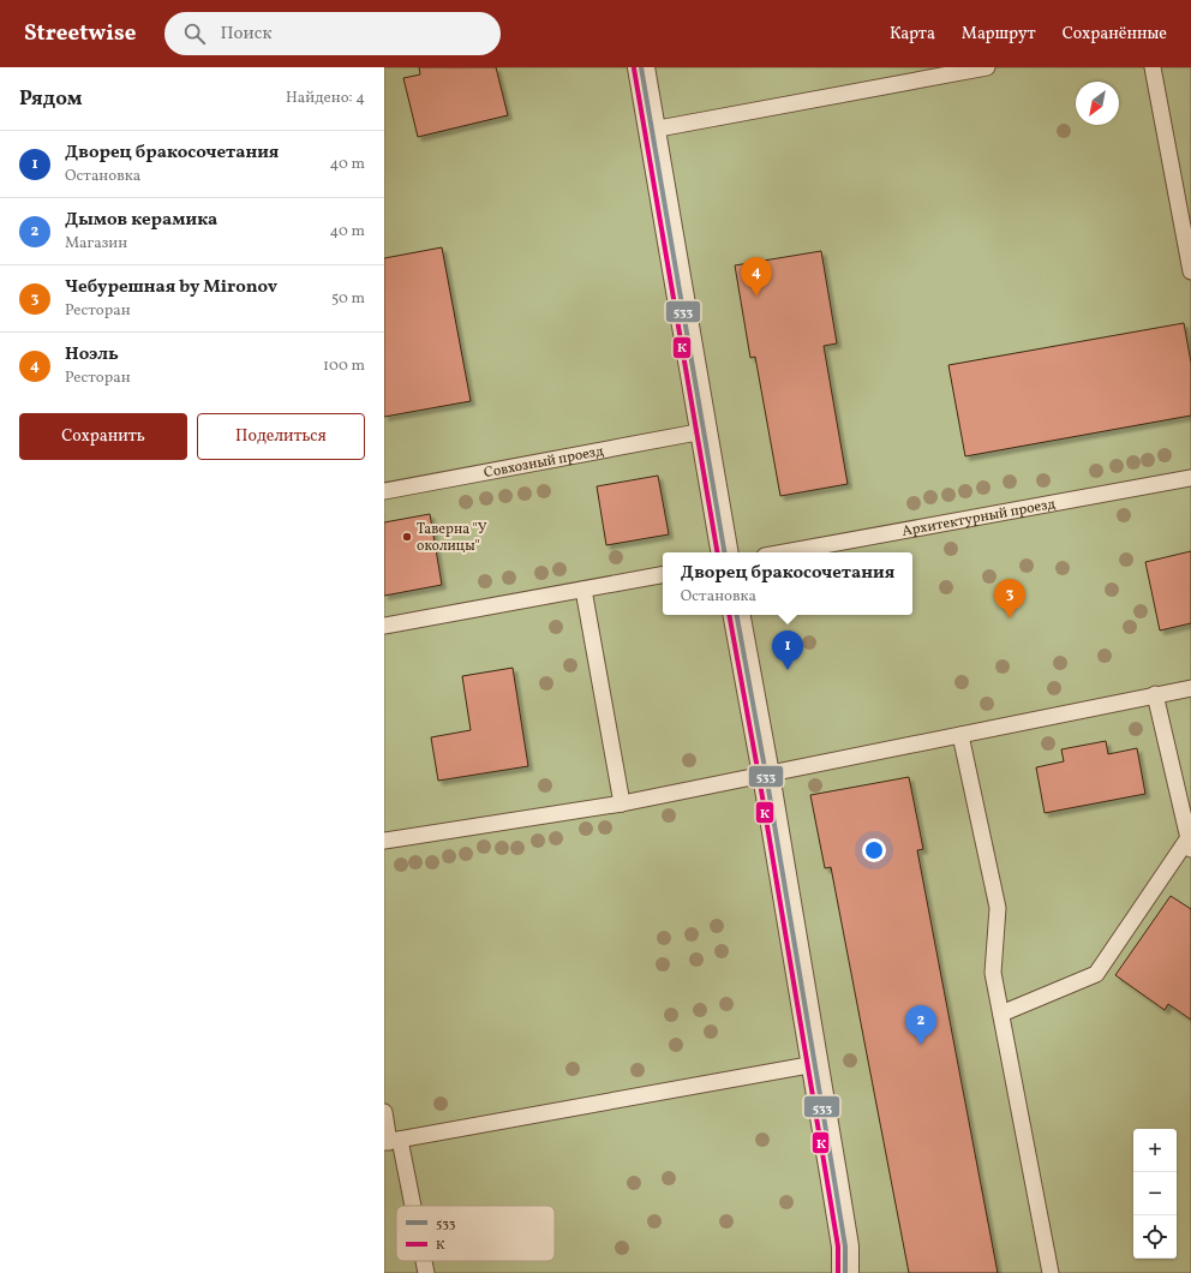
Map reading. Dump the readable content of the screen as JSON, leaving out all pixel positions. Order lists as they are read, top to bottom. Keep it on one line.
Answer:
{"streets":{"lane":["Совхозный проезд","Архитектурный проезд"]},"places":["Таверна \"У околицы\""],"lines":["transit line 533","transit line К"],"legend":["533","К"],"north":"bottom left","page":{"header":"Streetwise","search":"Поиск","nav":["Карта","Маршрут","Сохранённые"],"heading":["Рядом","Найдено: 4"],"list":[{"mark":"1","name":"Дворец бракосочетания","note":"Остановка","value":"40 m"},{"mark":"2","name":"Дымов керамика","note":"Магазин","value":"40 m"},{"mark":"3","name":"Чебурешная by Mironov","note":"Ресторан","value":"50 m"},{"mark":"4","name":"Ноэль","note":"Ресторан","value":"100 m"}],"pins":["4","3","1","2"],"buttons":["Сохранить","Поделиться"],"popup":["Дворец бракосочетания","Остановка"],"map_buttons":["+","−"]}}
